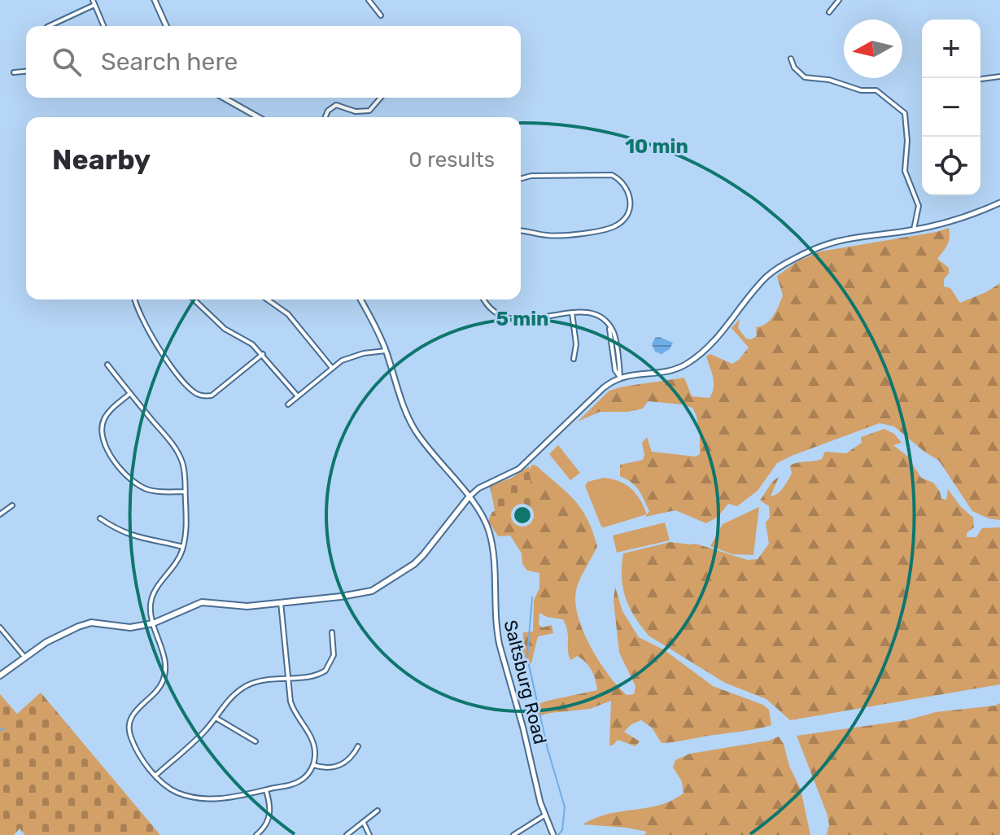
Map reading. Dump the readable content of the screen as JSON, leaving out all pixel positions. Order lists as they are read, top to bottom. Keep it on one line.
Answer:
{"streets":{"main road":["Saltsburg Road"]},"north":"left","page":{"map_buttons":["+","−"],"search":"Search here","heading":["Nearby","0 results"]},"rings":["10 min","5 min"]}
